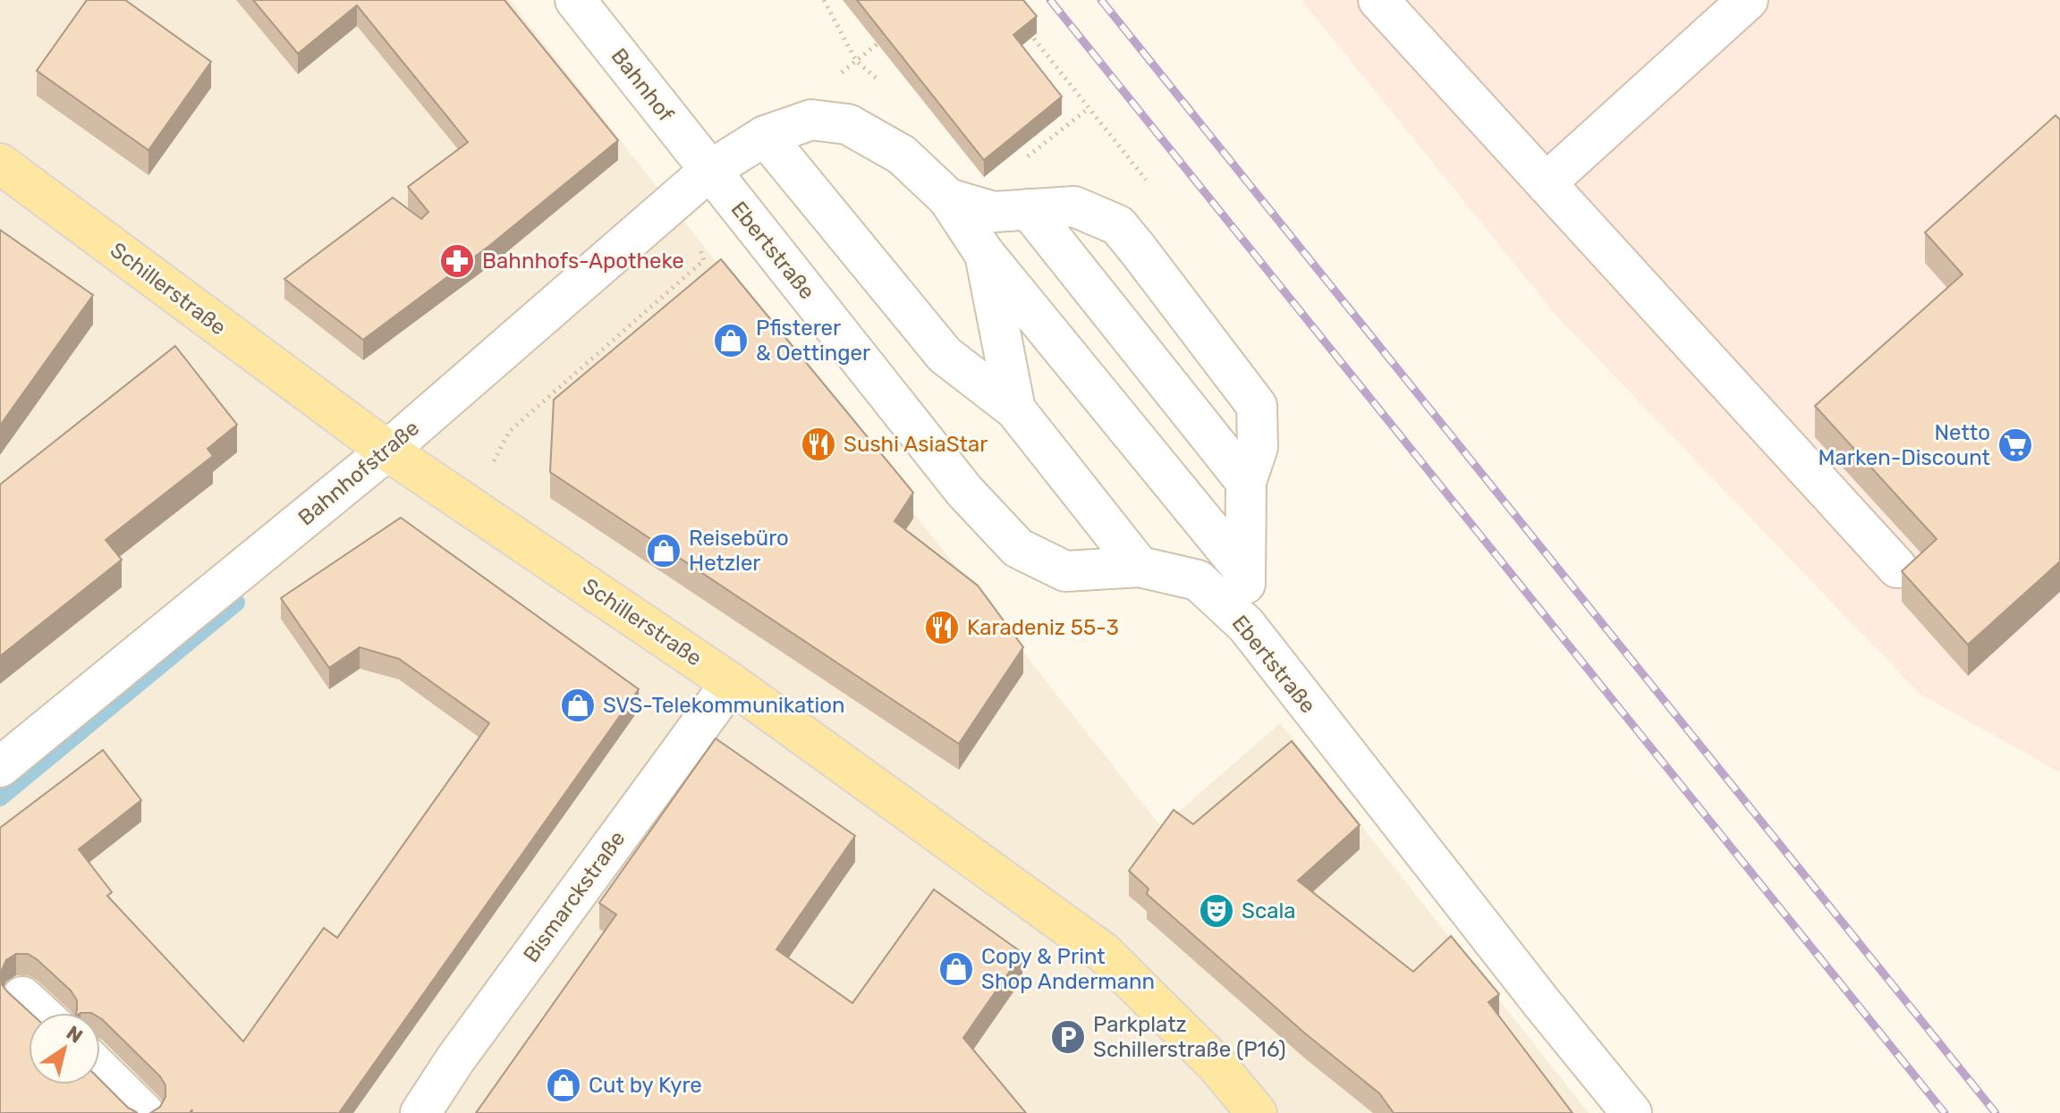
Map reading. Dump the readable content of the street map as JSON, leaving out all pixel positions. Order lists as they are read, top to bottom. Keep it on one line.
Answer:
{"streets":{"main road":["Schillerstraße"],"street":["Bahnhof","Ebertstraße","Bahnhofstraße","Bismarckstraße"]},"crossings":[["Bahnhof","Ebertstraße"],["Bahnhof","Bahnhofstraße"],["Ebertstraße","Bahnhofstraße"],["Schillerstraße","Bahnhofstraße"],["Schillerstraße","Bismarckstraße"]],"places":{"pharmacy":["Bahnhofs-Apotheke"],"shop":["Pfisterer & Oettinger","Reisebüro Hetzler","SVS-Telekommunikation","Copy & Print Shop Andermann","Cut by Kyre"],"restaurant":["Sushi AsiaStar","Karadeniz 55-3"],"supermarket":["Netto Marken-Discount"],"theatre":["Scala"],"parking":["Parkplatz Schillerstraße (P16)"]},"north":"top right"}
